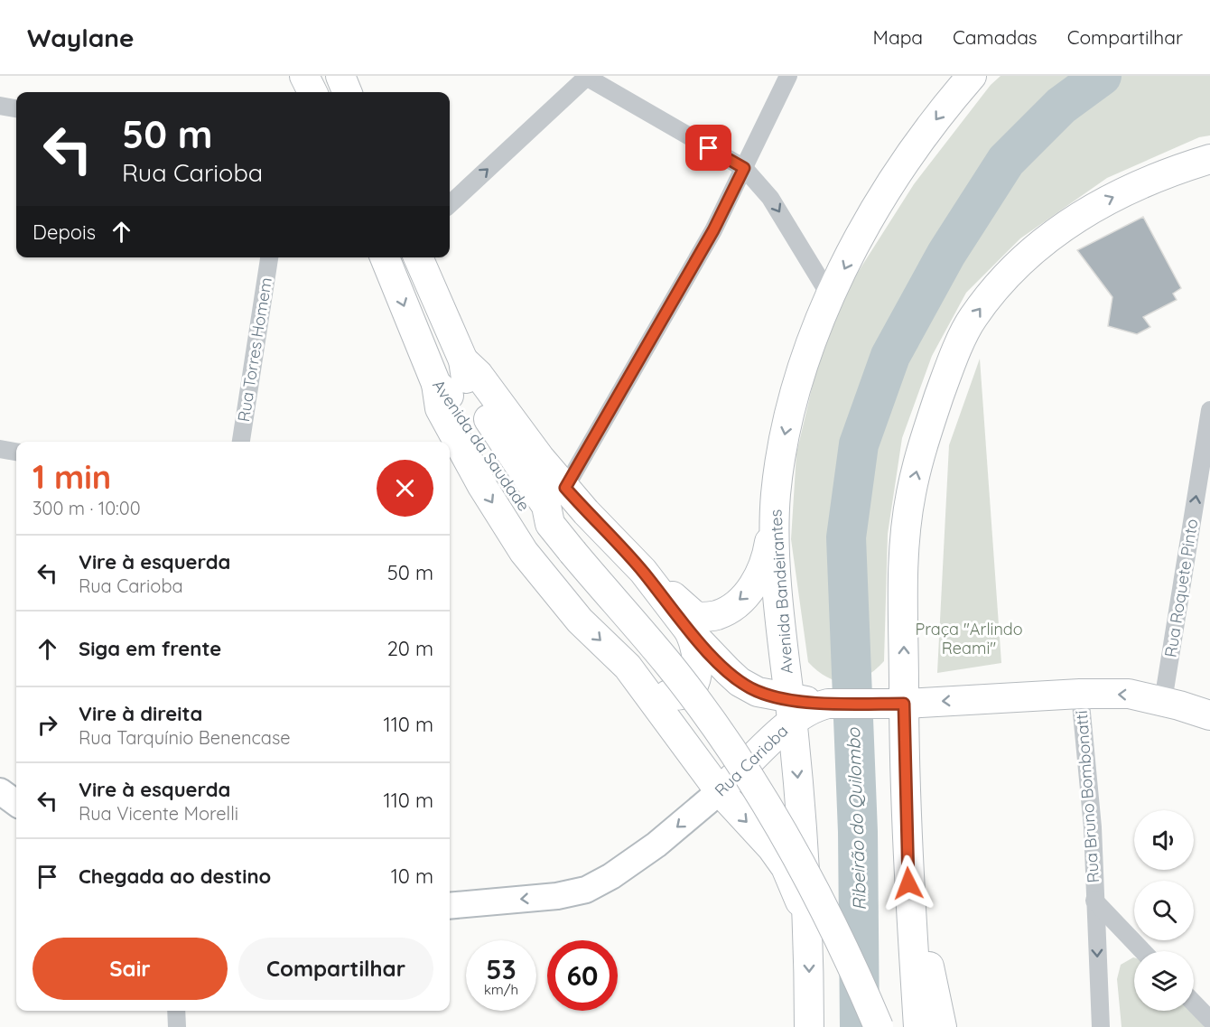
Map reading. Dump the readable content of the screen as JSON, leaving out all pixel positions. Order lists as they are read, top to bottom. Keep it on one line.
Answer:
{"streets":{"main road":["Avenida da Saudade","Avenida Bandeirantes","Rua Carioba"],"street":["Rua Torres Homem","Rua Roquete Pinto","Rua Bruno Bombonatti"]},"crossings":[["Avenida Bandeirantes","Rua Carioba"]],"one_way":["Rua Roquete Pinto","Rua Carioba"],"water":["Ribeirão do Quilombo"],"parks":["Praça \"Arlindo Reami\""],"page":{"header":"Waylane","nav":["Mapa","Camadas","Compartilhar"],"turn":["50 m","Rua Carioba"],"then":"Depois","heading":["1 min","300 m · 10:00"],"list":[{"name":"Vire à esquerda","note":"Rua Carioba","value":"50 m"},{"name":"Siga em frente","value":"20 m"},{"name":"Vire à direita","note":"Rua Tarquínio Benencase","value":"110 m"},{"name":"Vire à esquerda","note":"Rua Vicente Morelli","value":"110 m"},{"name":"Chegada ao destino","value":"10 m"}],"buttons":["Sair","Compartilhar"],"speed":"53 km/h","limit":"60"}}
